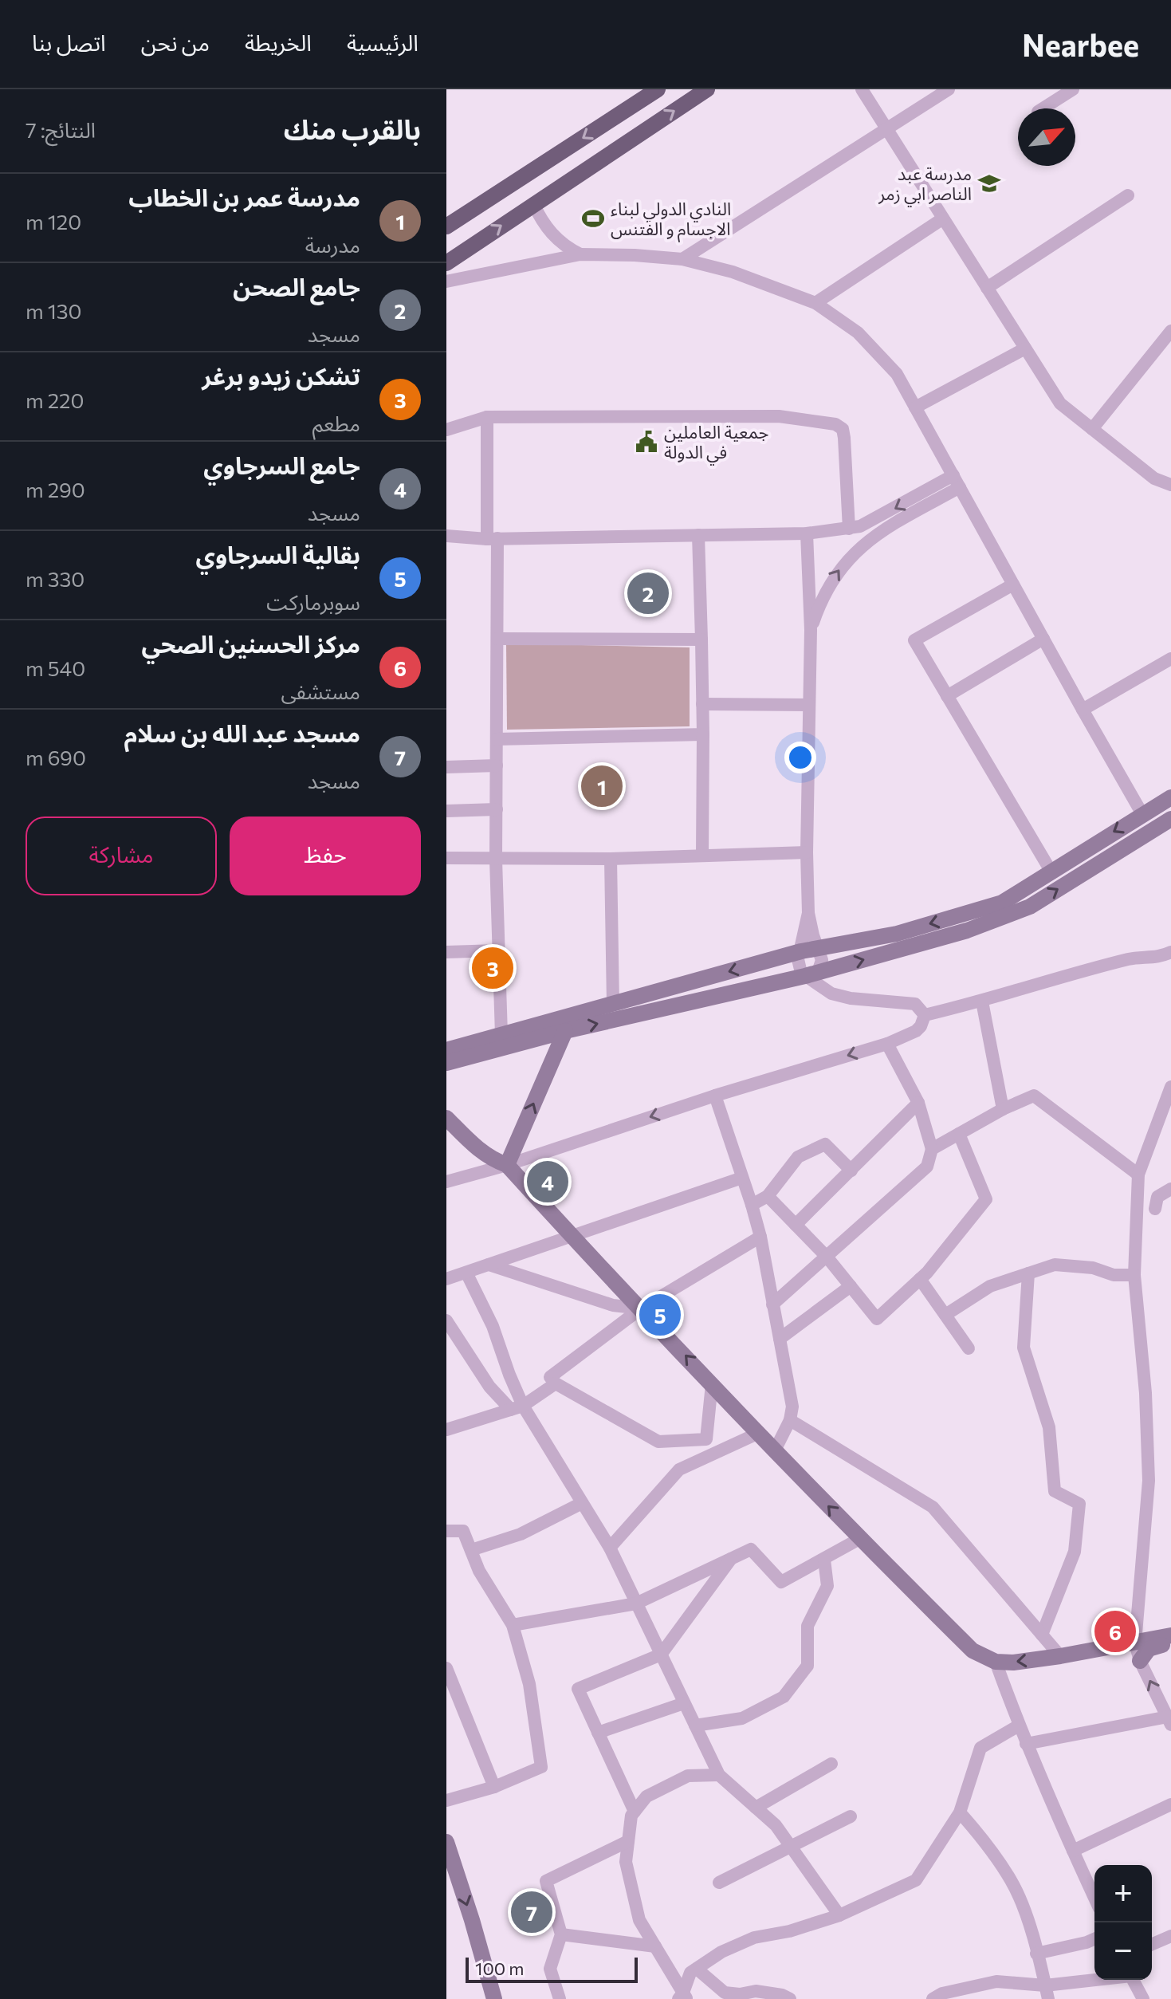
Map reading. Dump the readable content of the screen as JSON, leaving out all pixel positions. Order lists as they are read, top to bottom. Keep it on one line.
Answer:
{"places":{"school or university":["مدرسة عبد الناصر ابي زمر"],"sports":["النادي الدولي لبناء الاجسام و الفتنس"],"public building":["جمعية العاملين في الدولة"]},"scale_bar":"100 m","north":"top right","page":{"header":"Nearbee","nav":["الرئيسية","الخريطة","من نحن","اتصل بنا"],"heading":["بالقرب منك","النتائج: 7"],"list":[{"mark":"1","name":"مدرسة عمر بن الخطاب","note":"مدرسة","value":"120 m"},{"mark":"2","name":"جامع الصحن","note":"مسجد","value":"130 m"},{"mark":"3","name":"تشكن زيدو برغر","note":"مطعم","value":"220 m"},{"mark":"4","name":"جامع السرجاوي","note":"مسجد","value":"290 m"},{"mark":"5","name":"بقالية السرجاوي","note":"سوبرماركت","value":"330 m"},{"mark":"6","name":"مركز الحسنين الصحي","note":"مستشفى","value":"540 m"},{"mark":"7","name":"مسجد عبد الله بن سلام","note":"مسجد","value":"690 m"}],"pins":["2","1","3","4","5","6","7"],"buttons":["حفظ","مشاركة"],"map_buttons":["+","−"],"scale":"100 m"}}
